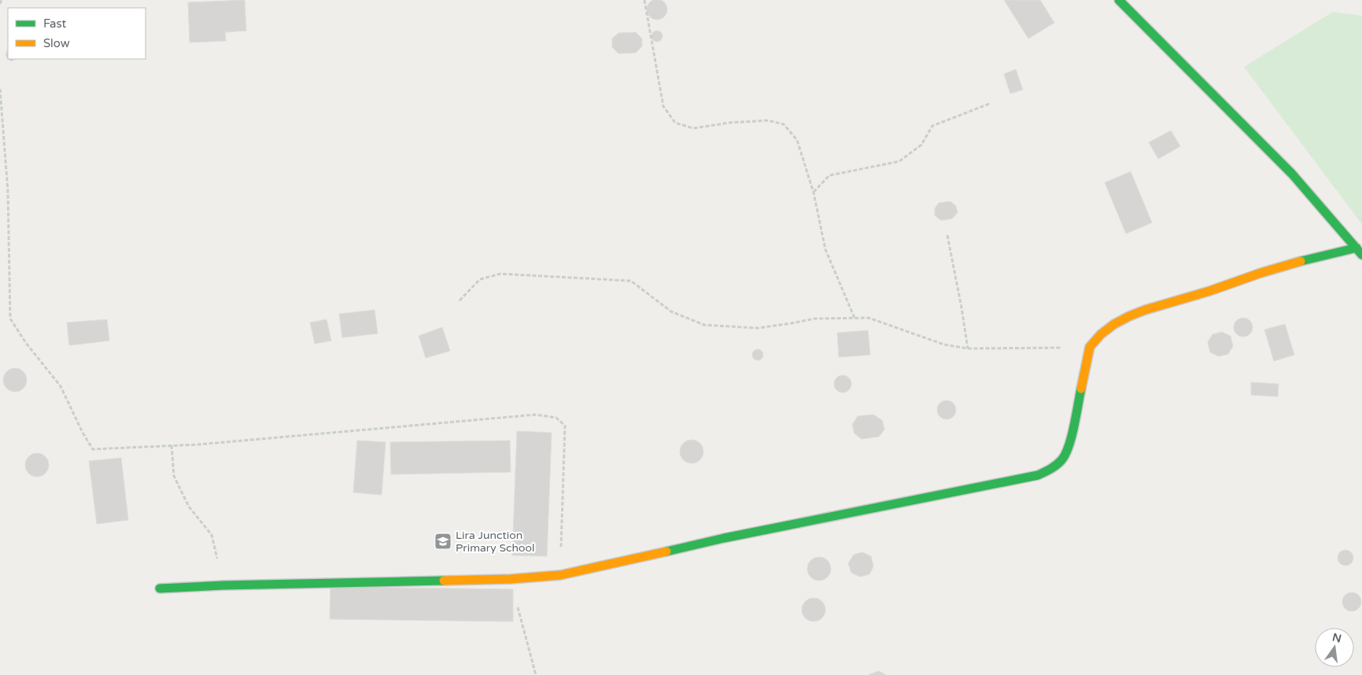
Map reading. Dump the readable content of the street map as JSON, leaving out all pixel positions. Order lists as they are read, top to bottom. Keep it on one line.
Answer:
{"places":{"school or university":["Lira Junction Primary School"]},"legend":["Fast","Slow"],"north":"top"}
